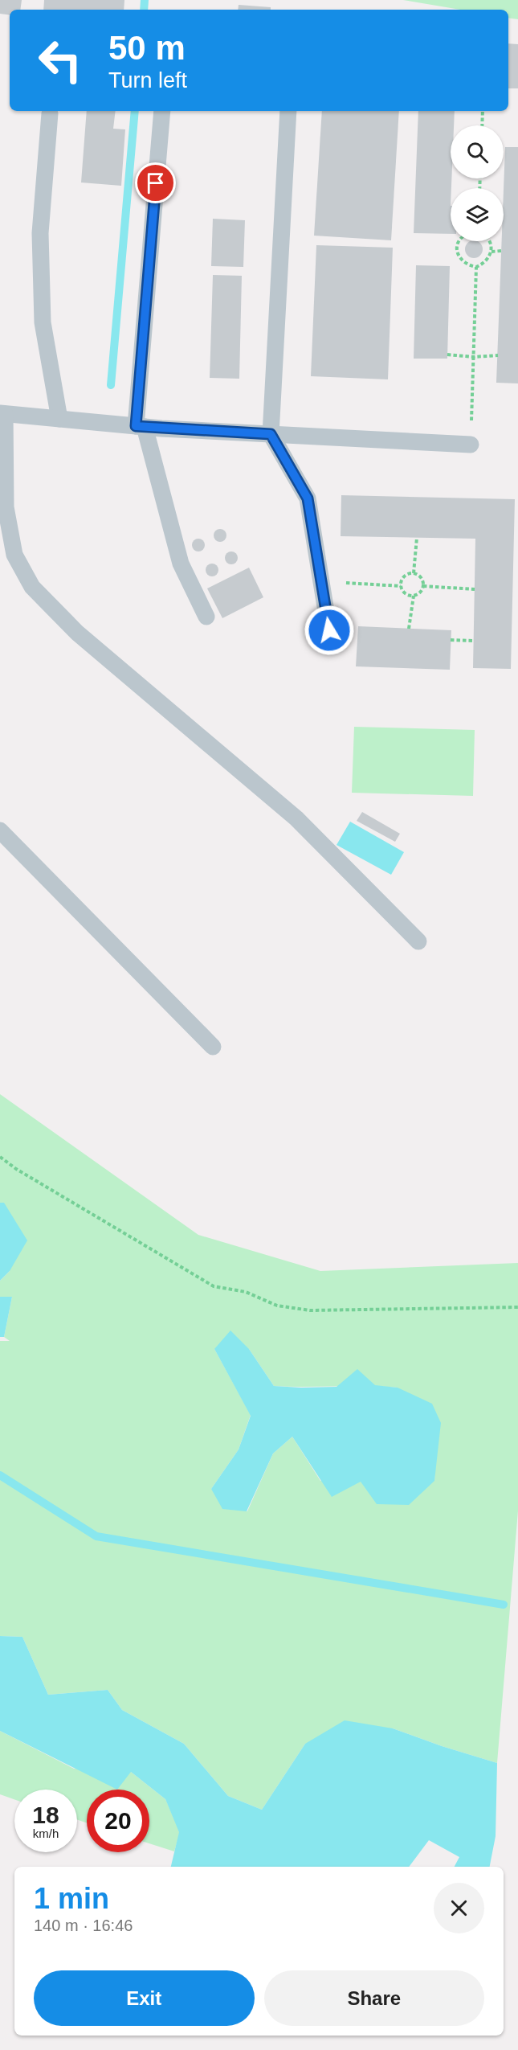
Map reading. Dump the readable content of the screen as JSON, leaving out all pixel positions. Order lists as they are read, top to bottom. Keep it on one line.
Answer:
{"page":{"turn":["50 m","Turn left"],"speed":"18 km/h","limit":"20","heading":["1 min","140 m · 16:46"],"buttons":["Exit","Share"]}}
